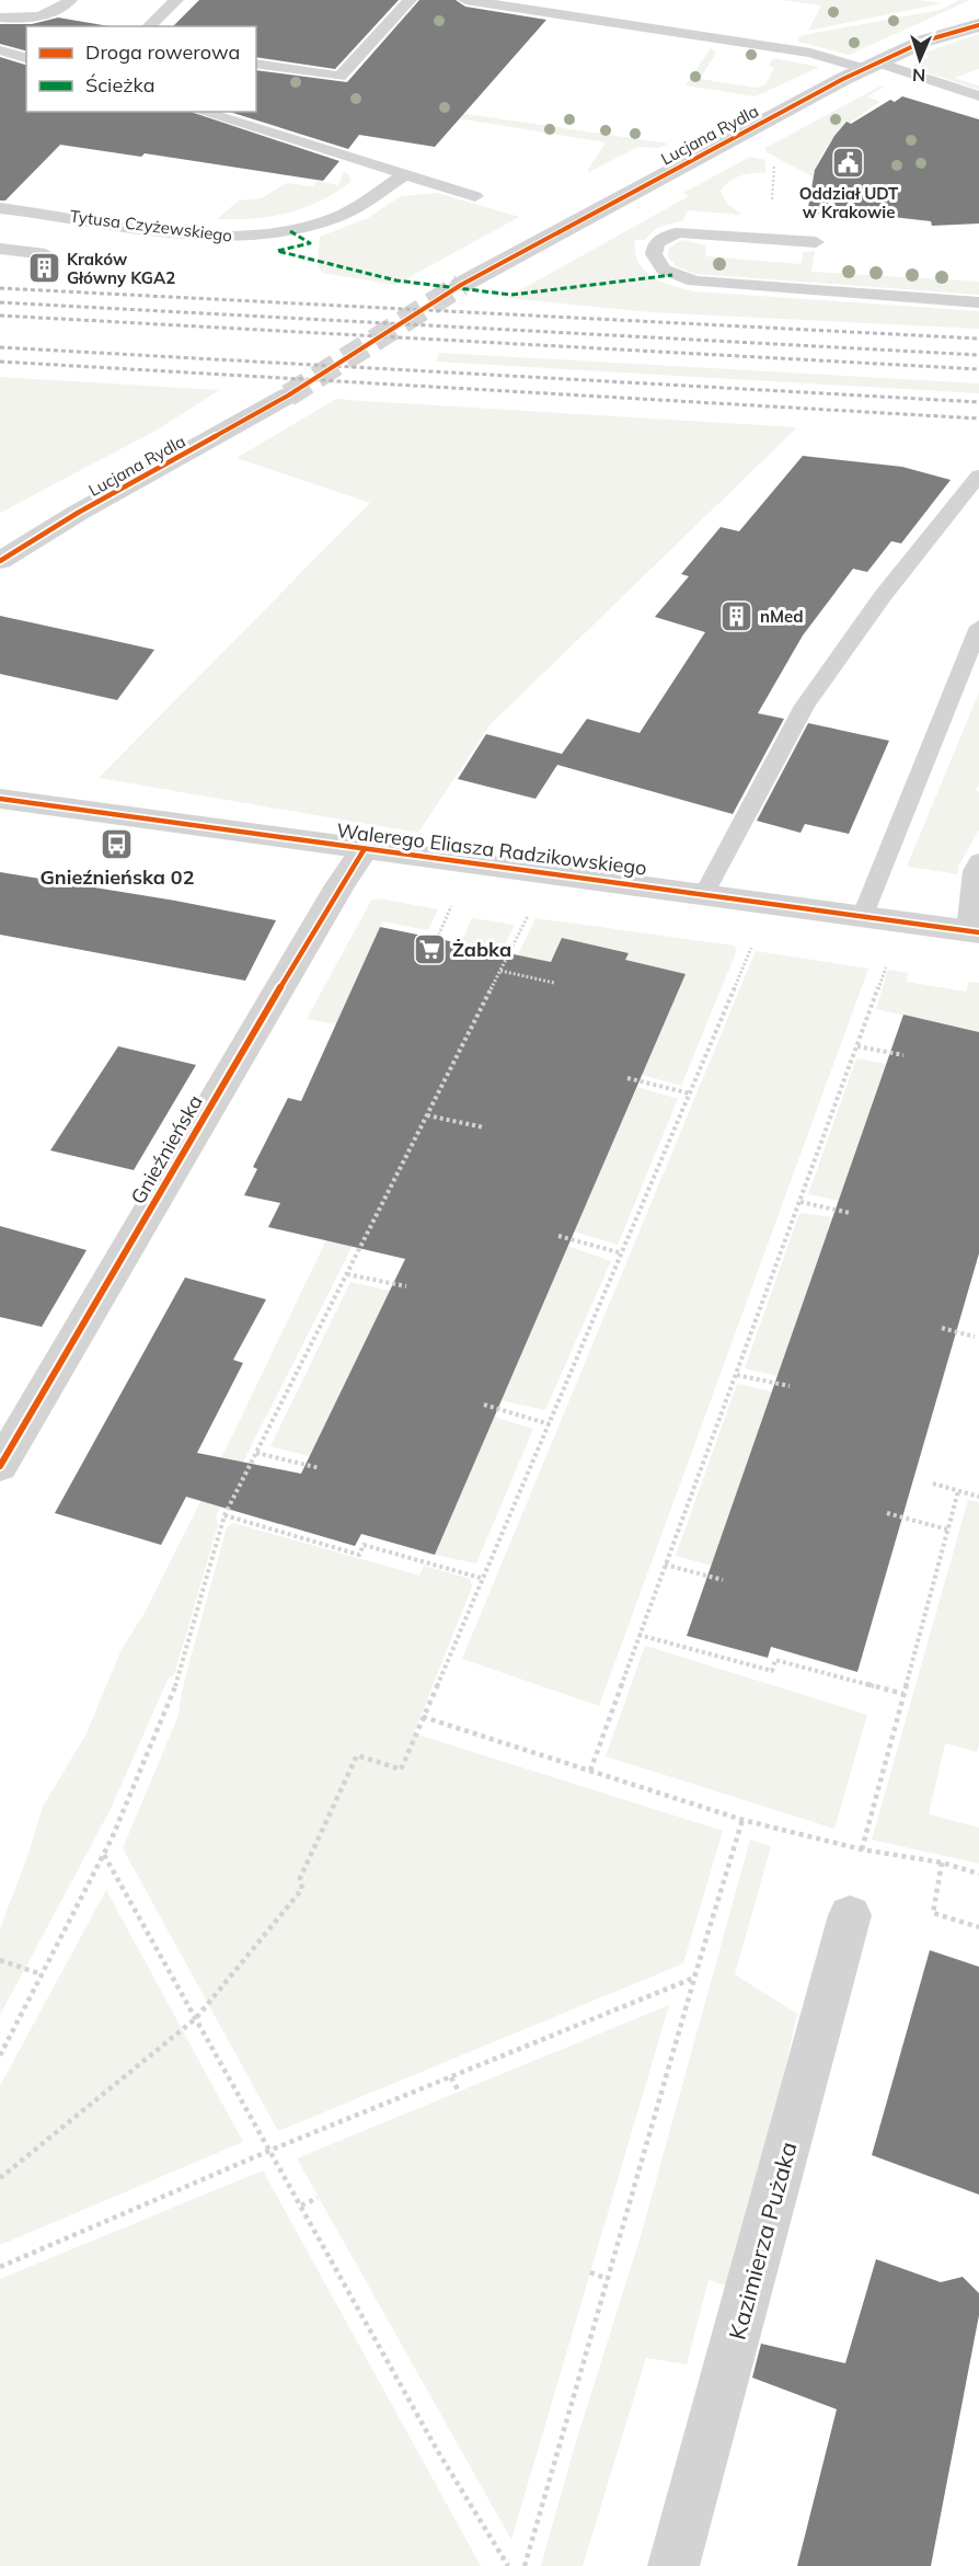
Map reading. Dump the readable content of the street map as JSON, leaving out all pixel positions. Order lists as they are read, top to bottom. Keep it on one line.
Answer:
{"streets":{"street":["Lucjana Rydla","Walerego Eliasza Radzikowskiego","Gnieźnieńska","Kazimierza Pużaka"],"lane":["Tytusa Czyżewskiego"]},"crossings":[["Walerego Eliasza Radzikowskiego","Gnieźnieńska"]],"places":{"public building":["Oddział UDT w Krakowie"],"building":["Kraków Główny KGA2","nMed"],"bus stop":["Gnieźnieńska 02"],"supermarket":["Żabka"]},"legend":["Droga rowerowa","Ścieżka"],"north":"bottom"}
